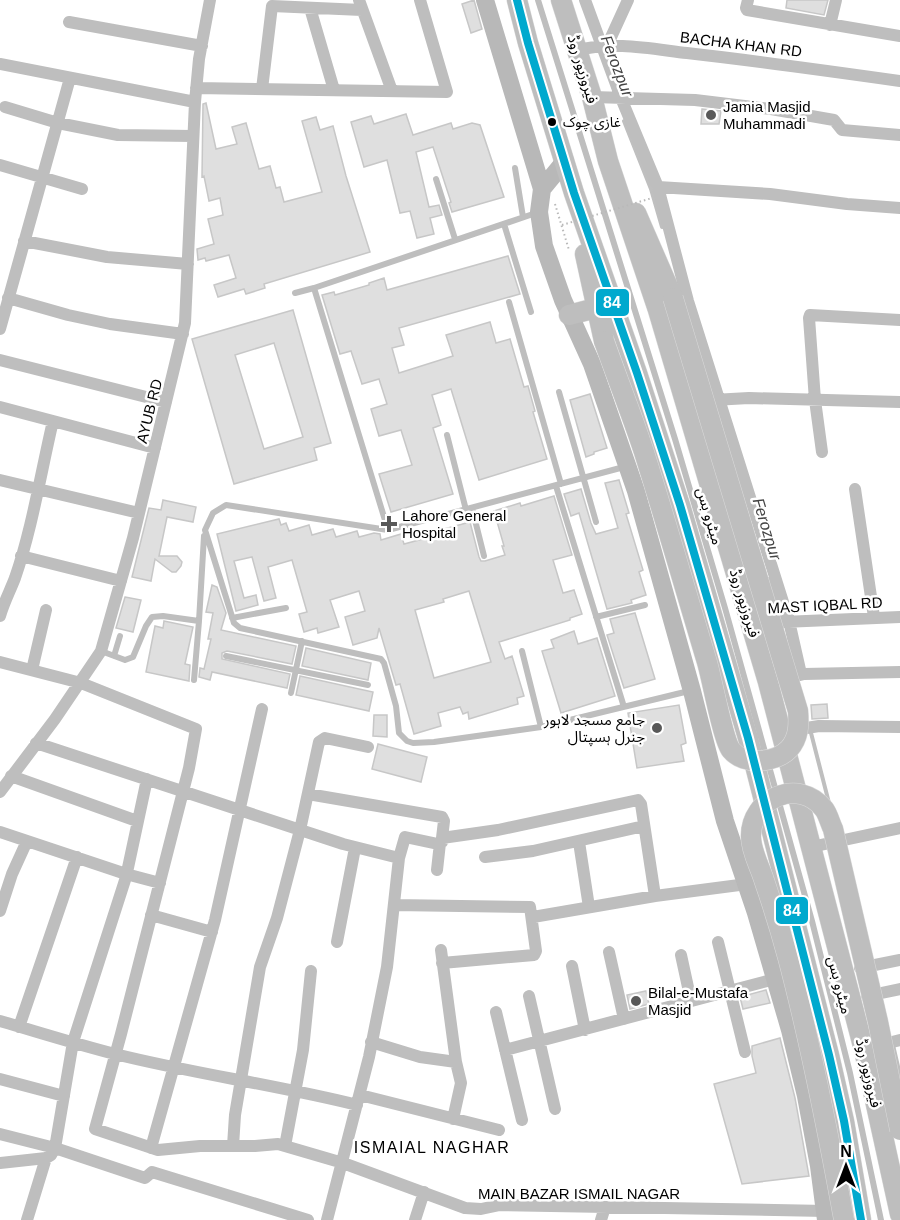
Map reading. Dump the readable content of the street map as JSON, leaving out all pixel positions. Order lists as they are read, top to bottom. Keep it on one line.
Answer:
{"streets":{"main road":["فیروزپور روڈ"],"street":["BACHA KHAN RD","AYUB RD","MAST IQBAL RD","MAIN BAZAR ISMAIL NAGAR"],"lane":["میٹرو بس"]},"crossings":[["BACHA KHAN RD","فیروزپور روڈ"],["فیروزپور روڈ","MAST IQBAL RD"]],"districts":["ISMAIAL NAGHAR"],"water":["Ferozpur"],"places":{"other":["Jamia Masjid Muhammadi","غازی چوک","جامع مسجد لاہور جنرل ہسپتال","Bilal-e-Mustafa Masjid"],"health":["Lahore General Hospital"]},"lines":["transit line 84"],"north":"top"}
